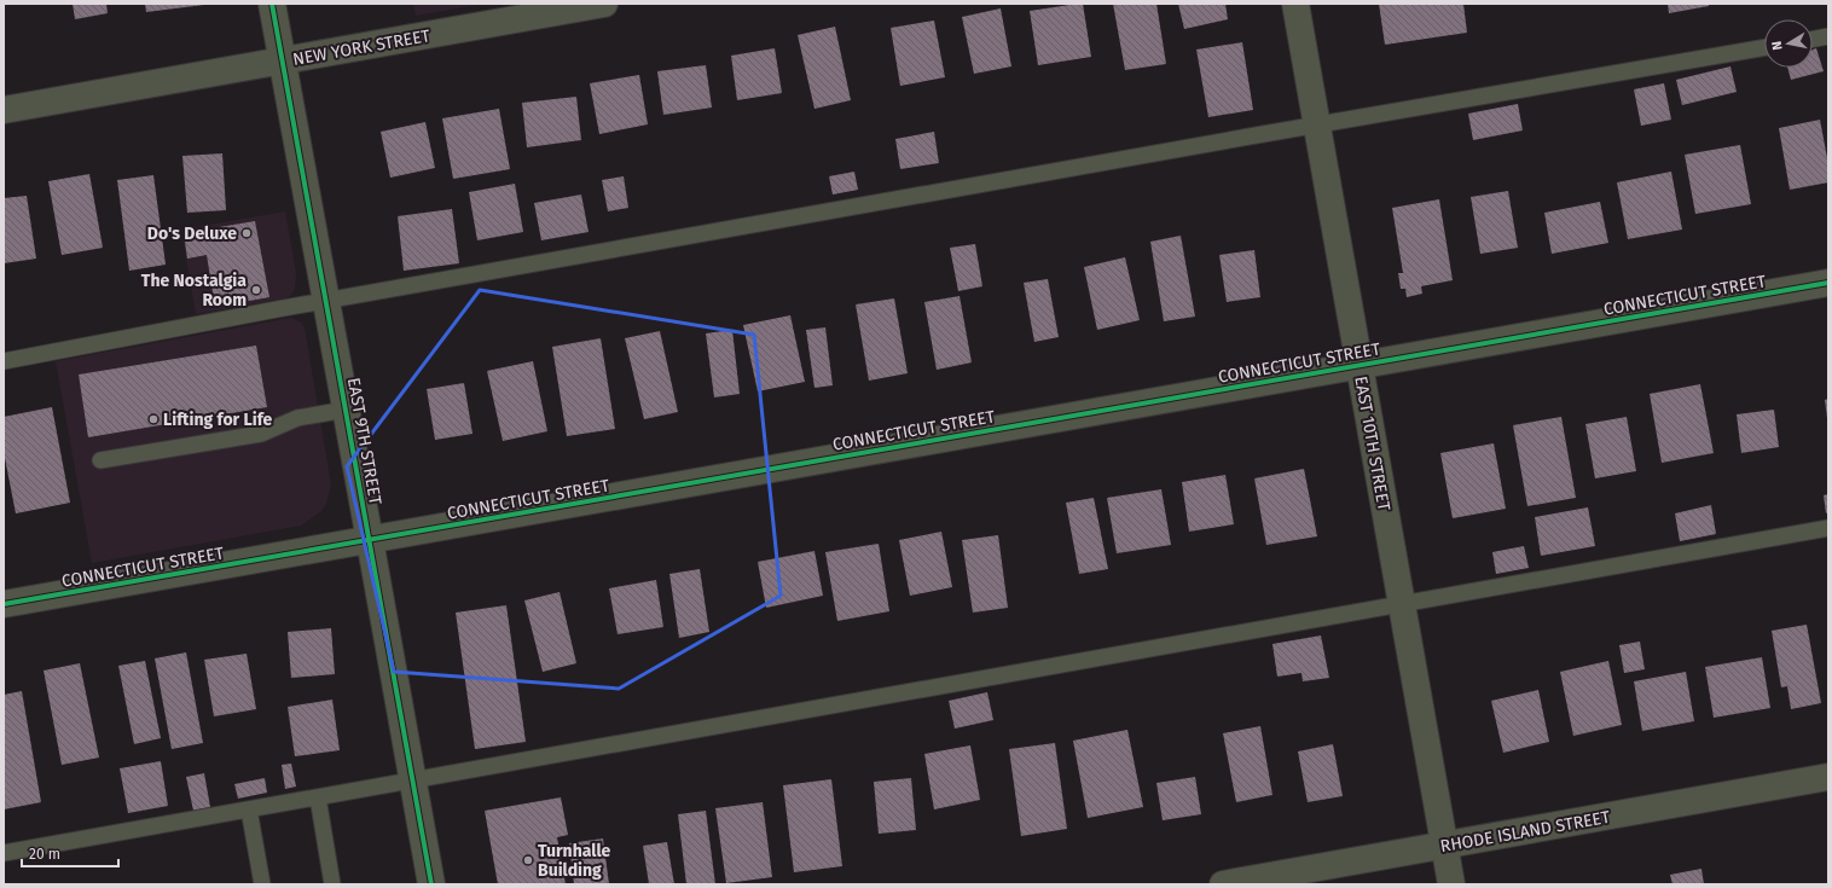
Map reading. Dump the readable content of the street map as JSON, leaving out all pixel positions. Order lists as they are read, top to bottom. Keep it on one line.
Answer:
{"streets":{"street":["NEW YORK STREET","CONNECTICUT STREET","EAST 9TH STREET","EAST 10TH STREET","RHODE ISLAND STREET"]},"crossings":[["NEW YORK STREET","EAST 9TH STREET"],["CONNECTICUT STREET","EAST 9TH STREET"],["CONNECTICUT STREET","EAST 10TH STREET"],["EAST 10TH STREET","RHODE ISLAND STREET"]],"places":["Do's Deluxe","The Nostalgia Room","Lifting for Life","Turnhalle Building"],"scale_bar":"20 m","north":"left"}
